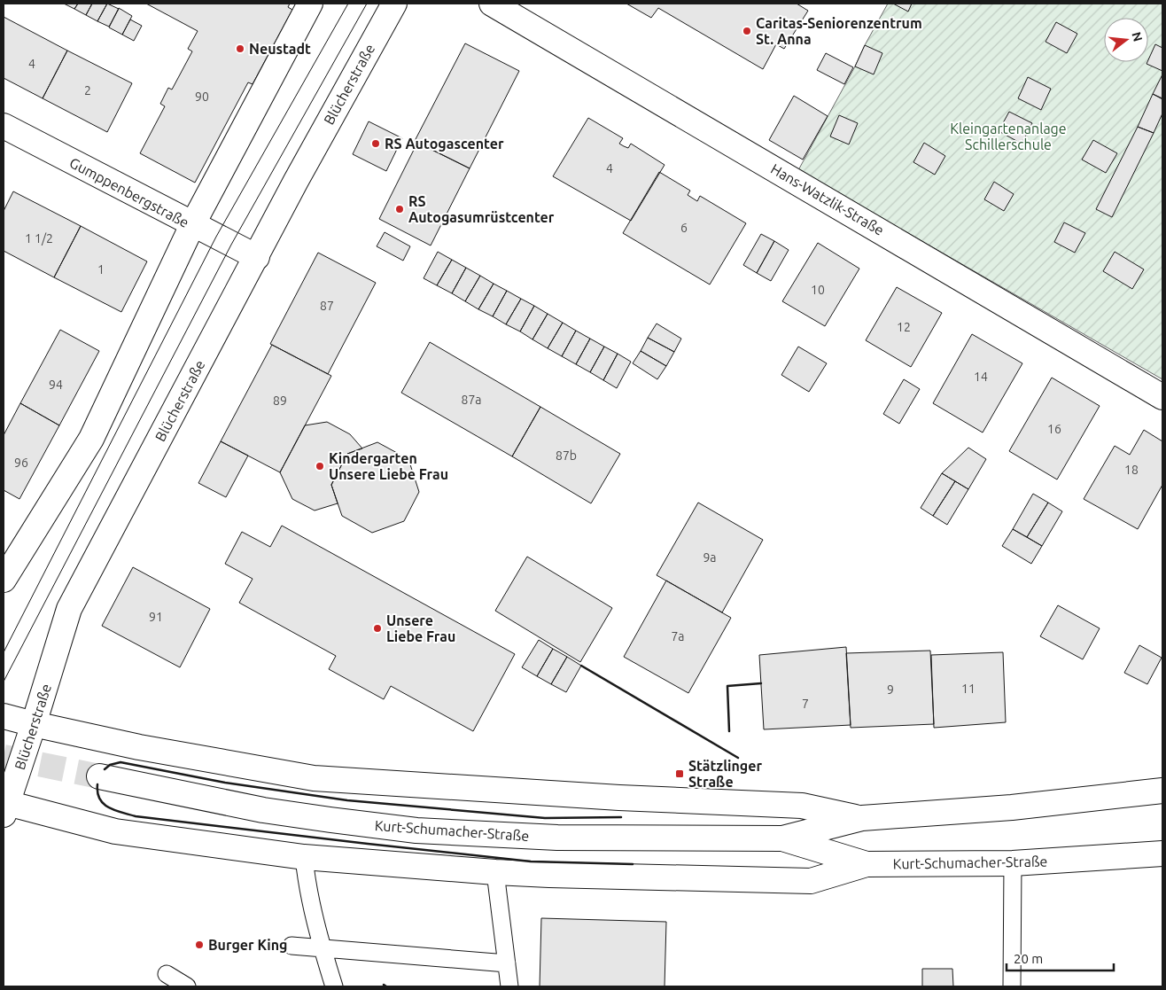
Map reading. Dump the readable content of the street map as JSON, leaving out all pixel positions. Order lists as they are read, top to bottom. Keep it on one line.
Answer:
{"streets":{"main road":["Blücherstraße","Gumppenbergstraße","Hans-Watzlik-Straße","Kurt-Schumacher-Straße"]},"crossings":[["Blücherstraße","Gumppenbergstraße"]],"parks":["Kleingartenanlage Schillerschule"],"places":{"other":["Caritas-Seniorenzentrum St. Anna","Neustadt","RS Autogascenter","RS Autogasumrüstcenter","Kindergarten Unsere Liebe Frau","Unsere Liebe Frau","Burger King"],"transit":["Stätzlinger Straße"]},"house_numbers":["4","2","90","4","6","1 1/2","1","10","87","12","14","94","87a","89","16","87b","96","18","9a","91","7a","11","9","7"],"scale_bar":"20 m","north":"right"}
